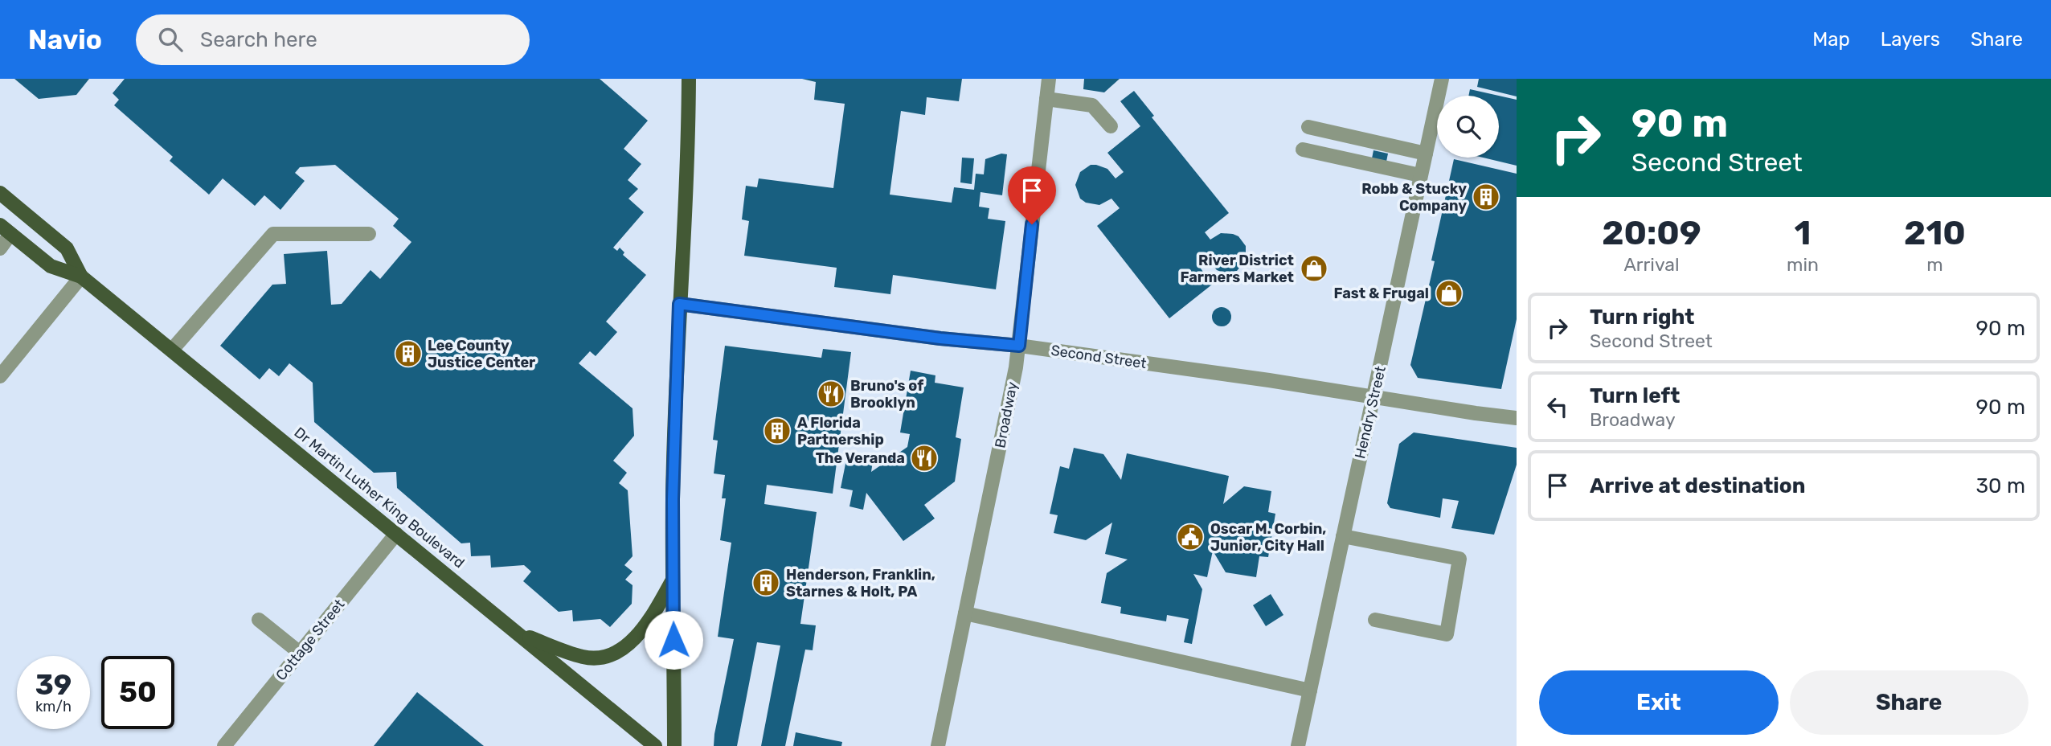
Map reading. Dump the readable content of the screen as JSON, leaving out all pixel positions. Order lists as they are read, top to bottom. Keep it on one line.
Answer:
{"streets":{"main road":["Dr Martin Luther King Boulevard"],"street":["Second Street","Hendry Street","Broadway","Cottage Street"]},"crossings":[["Second Street","Hendry Street"],["Second Street","Broadway"],["Dr Martin Luther King Boulevard","Cottage Street"]],"places":{"building":["Robb & Stucky Company","Lee County Justice Center","A Florida Partnership","Henderson, Franklin, Starnes & Holt, PA"],"shop":["River District Farmers Market","Fast & Frugal"],"restaurant":["Bruno's of Brooklyn","The Veranda"],"public building":["Oscar M. Corbin, Junior, City Hall"]},"page":{"header":"Navio","search":"Search here","nav":["Map","Layers","Share"],"turn":["90 m","Second Street"],"eta":["20:09","Arrival","1","min","210","m"],"list":[{"name":"Turn right","note":"Second Street","value":"90 m"},{"name":"Turn left","note":"Broadway","value":"90 m"},{"name":"Arrive at destination","value":"30 m"}],"speed":"39 km/h","limit":"50","buttons":["Exit","Share"]}}
